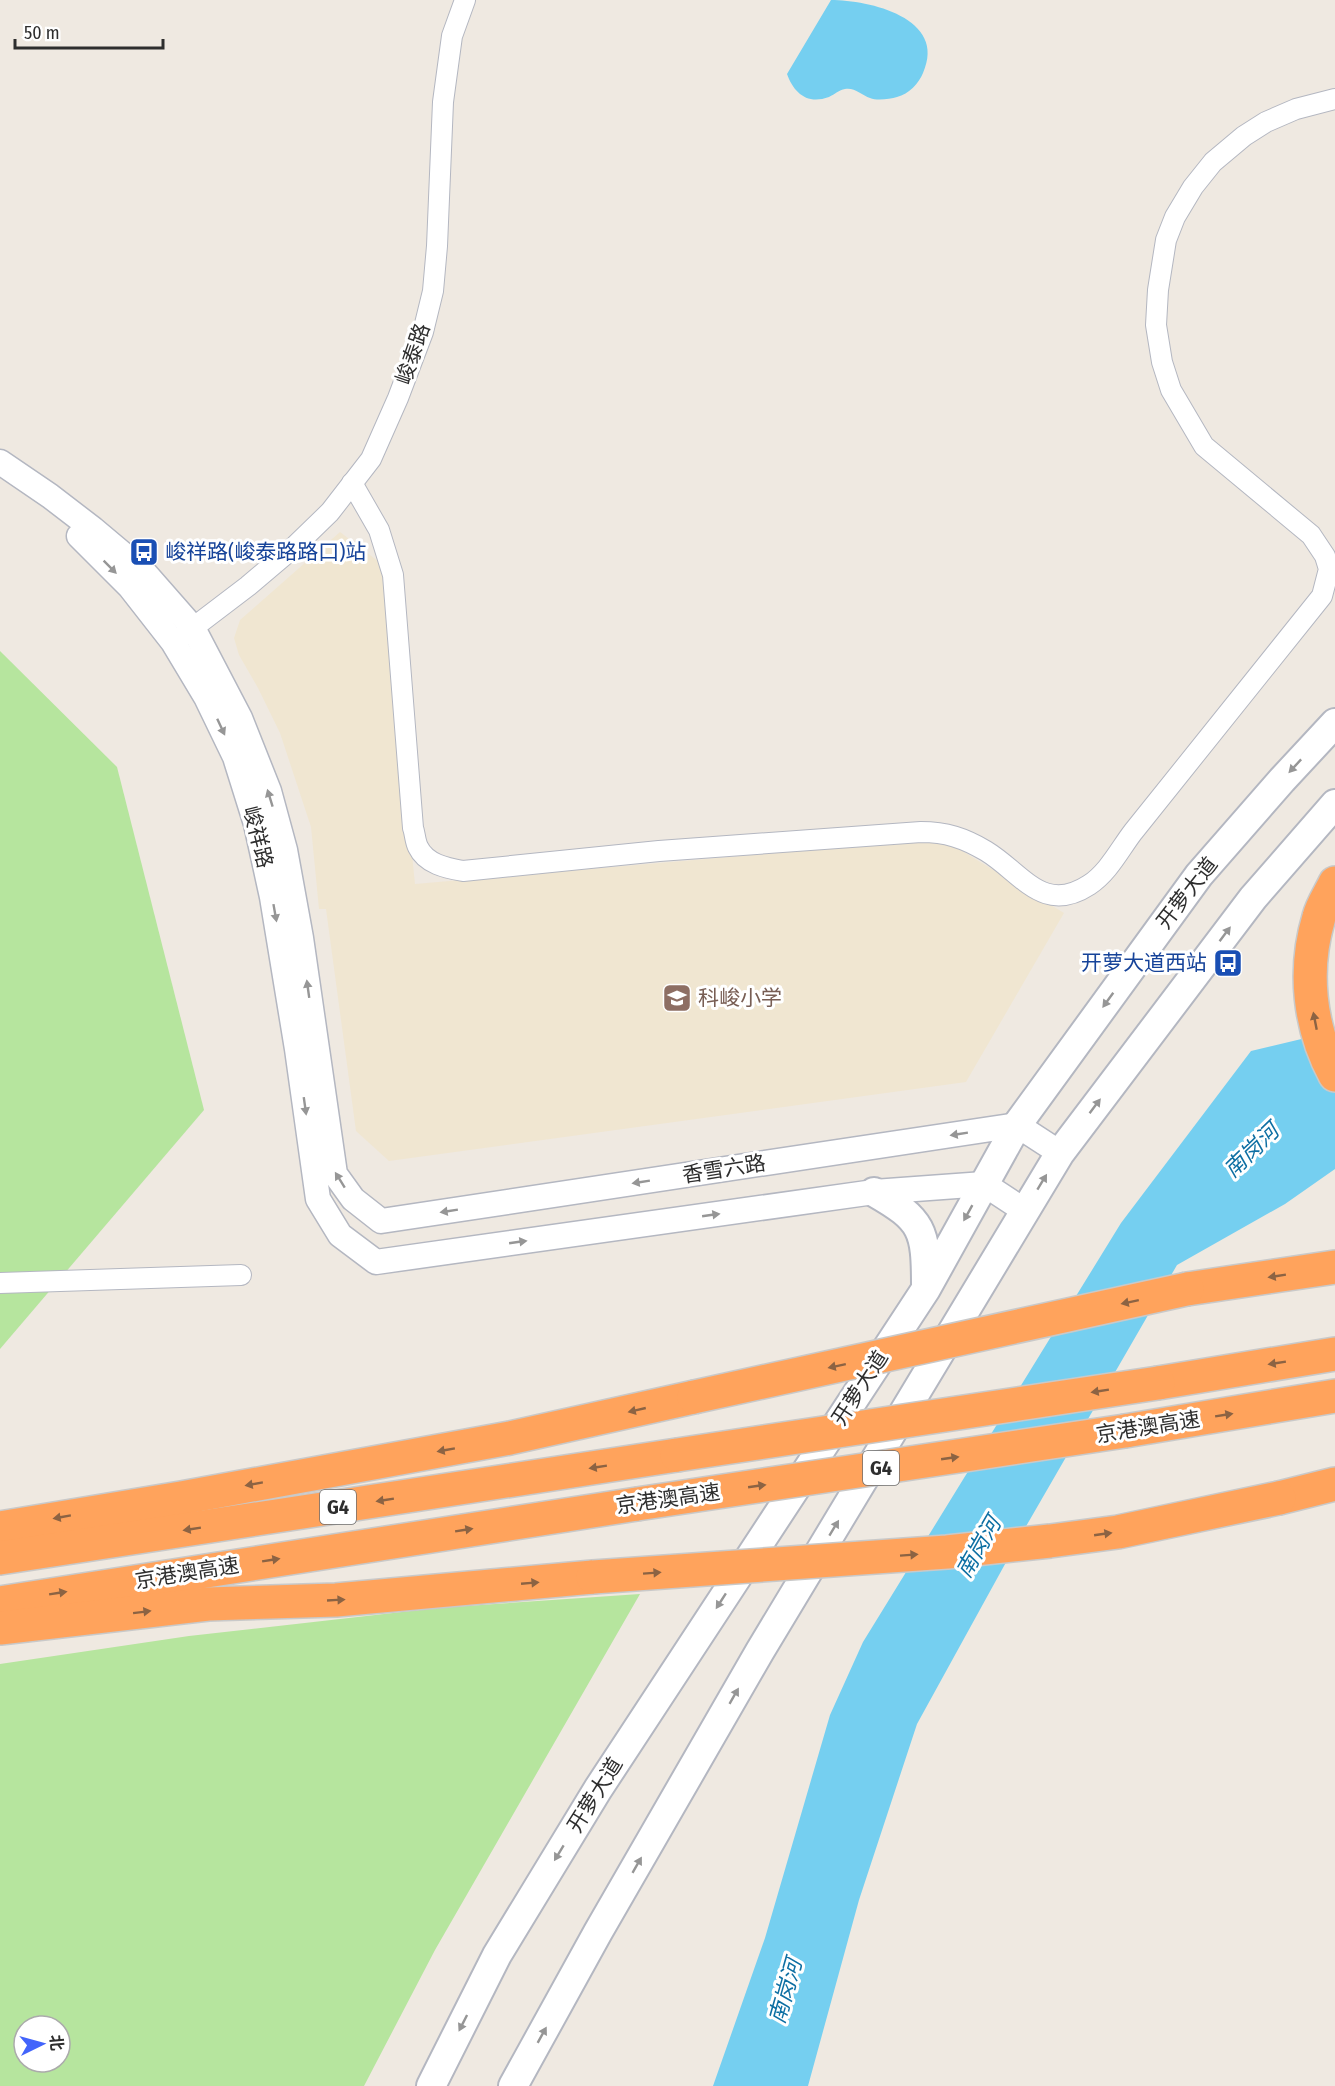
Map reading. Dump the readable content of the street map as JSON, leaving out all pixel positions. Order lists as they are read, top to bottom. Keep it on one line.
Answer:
{"streets":{"highway":["京港澳高速","G4"],"main road":["开萝大道"],"street":["峻泰路","峻祥路","香雪六路"]},"crossings":[["峻泰路","峻祥路"],["峻祥路","香雪六路"],["开萝大道","香雪六路"]],"water":["南岗河"],"places":{"bus stop":["峻祥路(峻泰路路口)站","开萝大道西站"],"school or university":["科峻小学"]},"scale_bar":"50 m","north":"right"}
